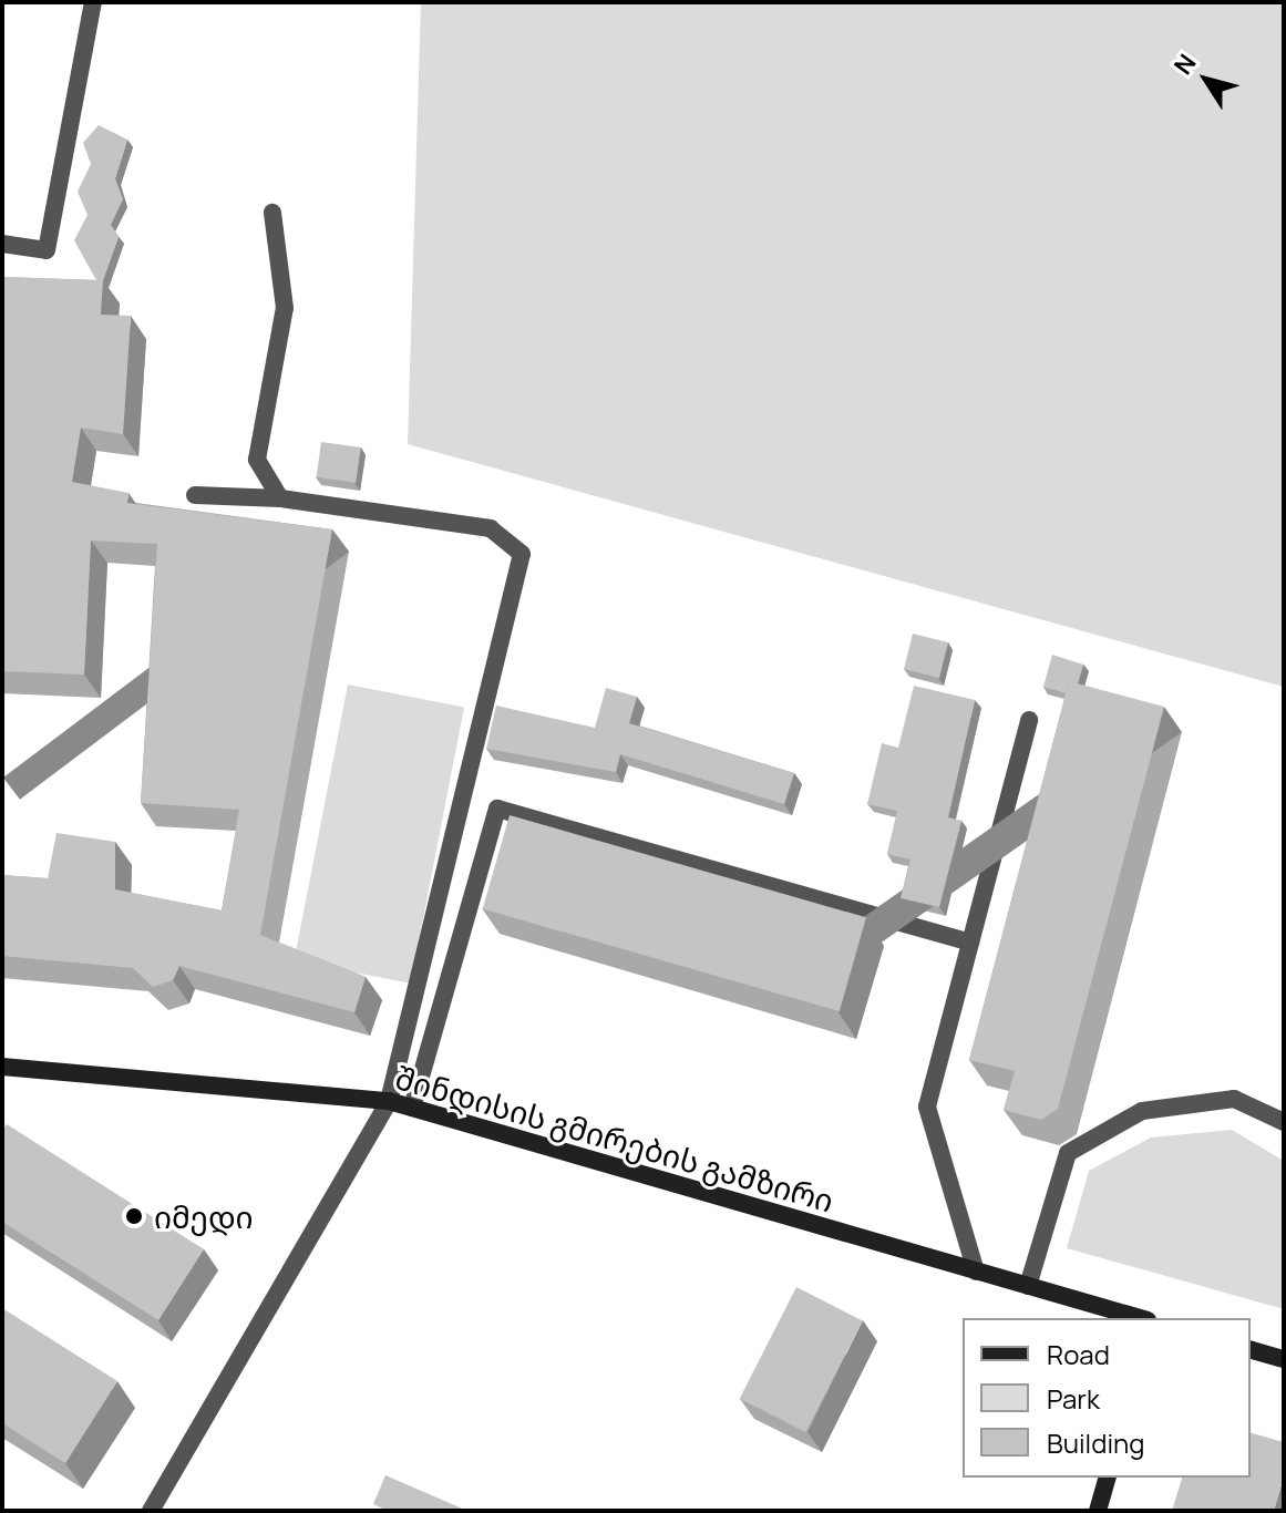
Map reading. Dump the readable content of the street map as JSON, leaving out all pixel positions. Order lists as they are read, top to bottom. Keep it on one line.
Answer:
{"streets":{"main road":["შინდისის გმირების გამზირი"]},"places":["იმედი"],"legend":["Road","Park","Building"],"north":"top left"}
